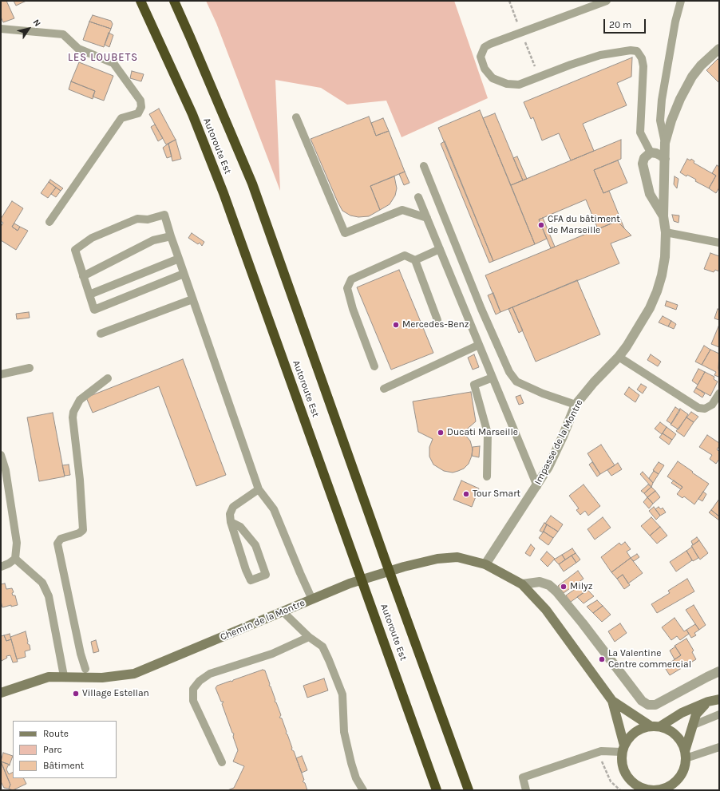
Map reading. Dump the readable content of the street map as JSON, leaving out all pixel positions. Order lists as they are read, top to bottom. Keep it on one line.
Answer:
{"streets":{"highway":["Autoroute Est"],"street":["Impasse de la Montre","Chemin de la Montre"]},"crossings":[["Impasse de la Montre","Chemin de la Montre"]],"districts":["LES LOUBETS"],"places":["CFA du bâtiment de Marseille","Mercedes-Benz","Ducati Marseille","Tour Smart","Milyz","La Valentine Centre commercial","Village Estellan"],"legend":["Route","Parc","Bâtiment"],"scale_bar":"20 m","north":"top right"}
